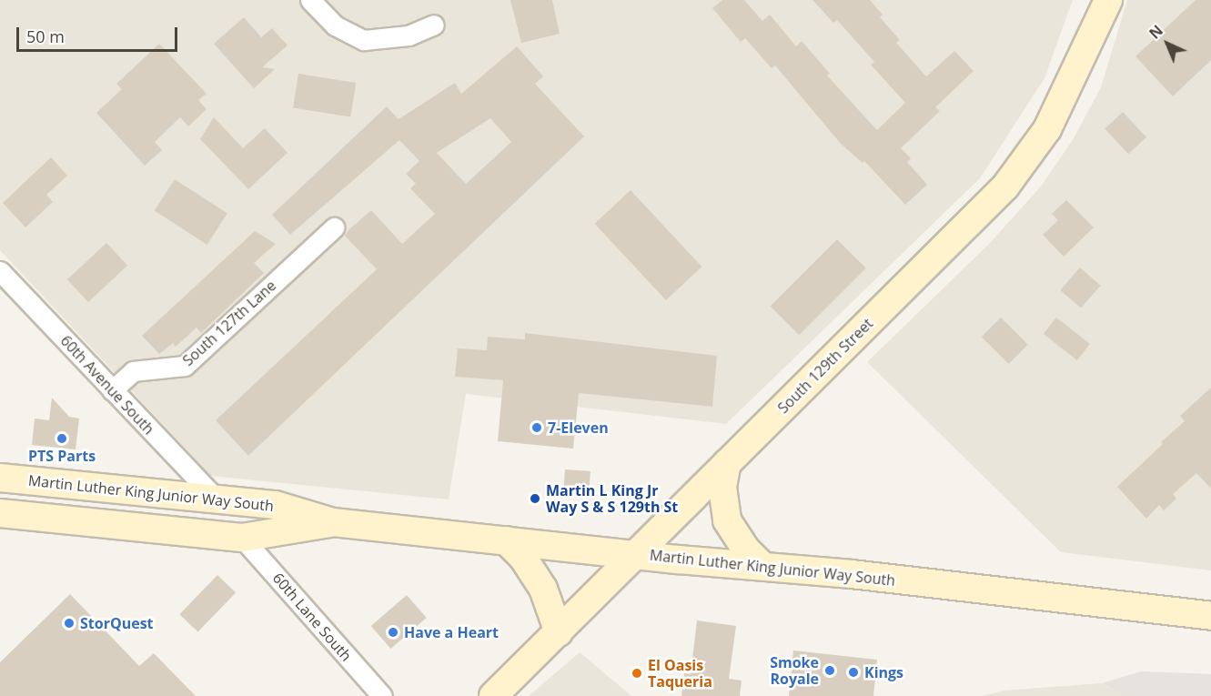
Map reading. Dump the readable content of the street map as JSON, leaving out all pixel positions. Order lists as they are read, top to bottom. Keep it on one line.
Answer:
{"streets":{"main road":["South 129th Street","Martin Luther King Junior Way South"],"street":["South 127th Lane","60th Avenue South","60th Lane South"]},"crossings":[["South 127th Lane","60th Avenue South"],["South 129th Street","Martin Luther King Junior Way South"],["60th Avenue South","Martin Luther King Junior Way South"],["Martin Luther King Junior Way South","60th Lane South"]],"places":["7-Eleven","PTS Parts","Martin L King Jr Way S & S 129th St","StorQuest","Have a Heart","Smoke Royale","Kings","El Oasis Taqueria"],"scale_bar":"50 m","north":"top left"}
